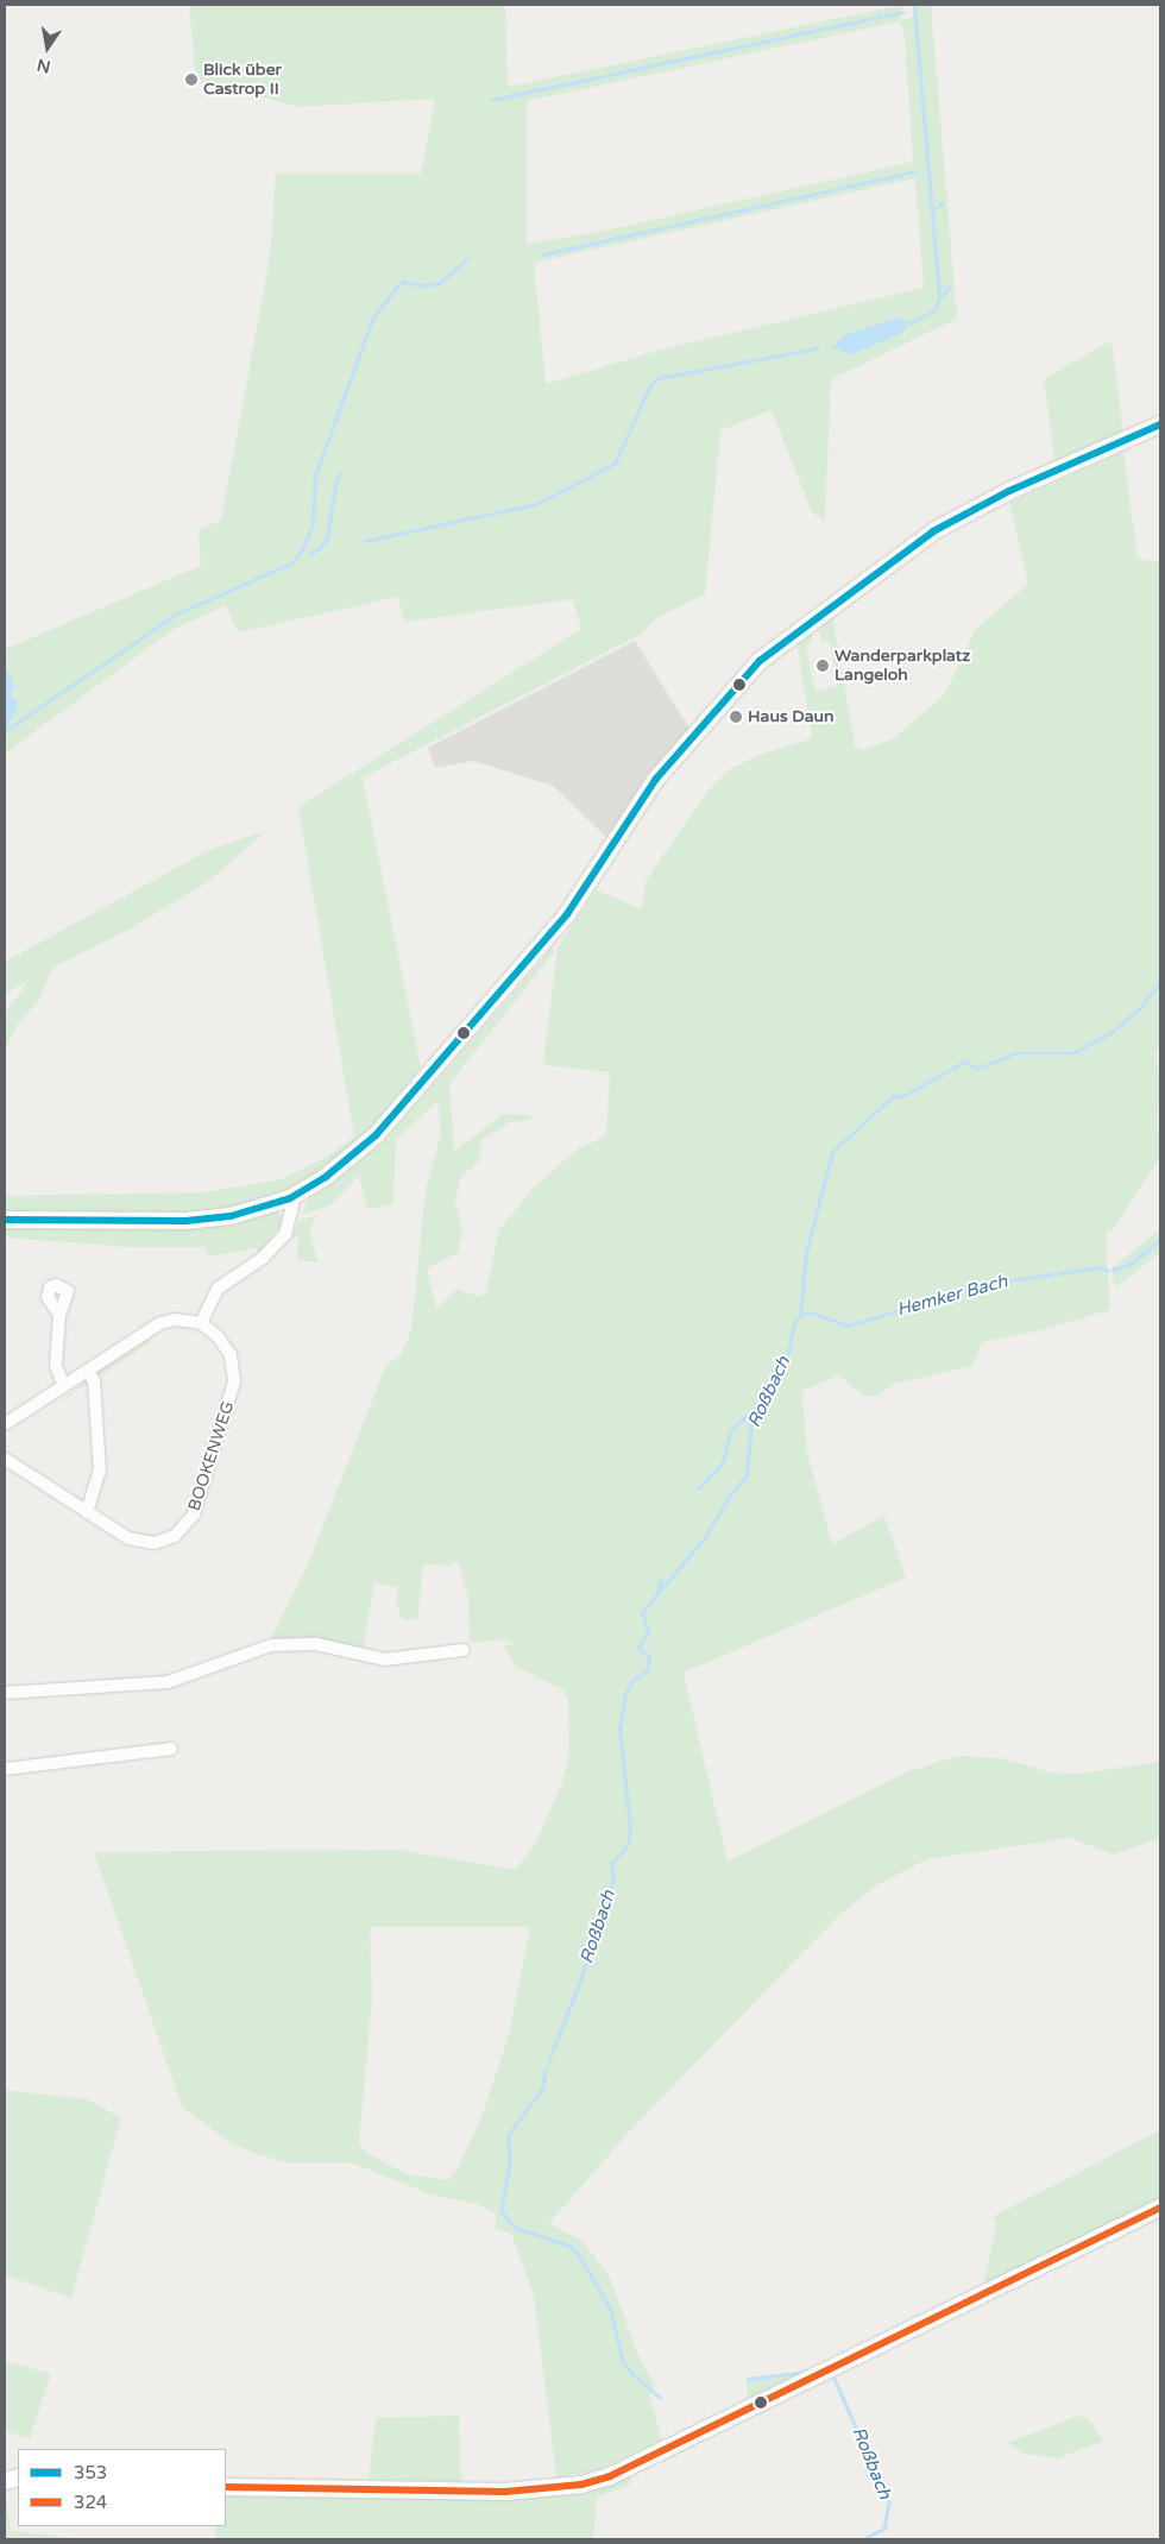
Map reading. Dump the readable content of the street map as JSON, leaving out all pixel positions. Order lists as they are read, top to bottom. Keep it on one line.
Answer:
{"streets":{"street":["BOOKENWEG"]},"water":["Hemker Bach","Roßbach"],"places":["Blick über Castrop II","Wanderparkplatz Langeloh","Haus Daun"],"lines":["transit line 353","transit line 324"],"legend":["353","324"],"north":"bottom"}
